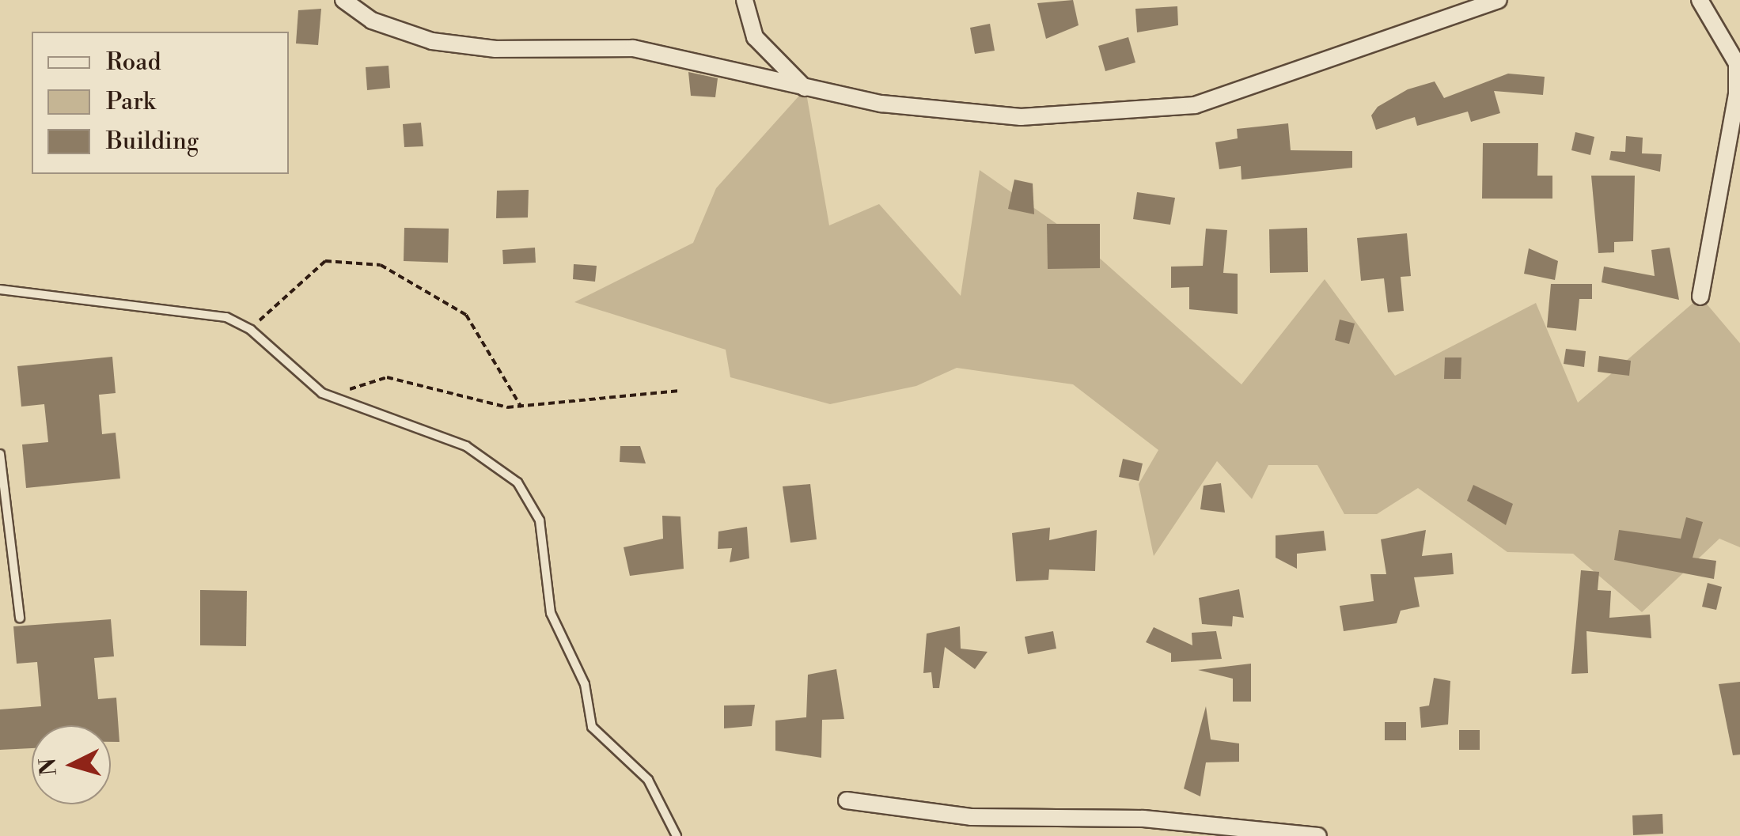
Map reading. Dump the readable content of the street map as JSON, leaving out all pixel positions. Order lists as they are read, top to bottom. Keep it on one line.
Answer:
{"legend":["Road","Park","Building"],"north":"left"}
